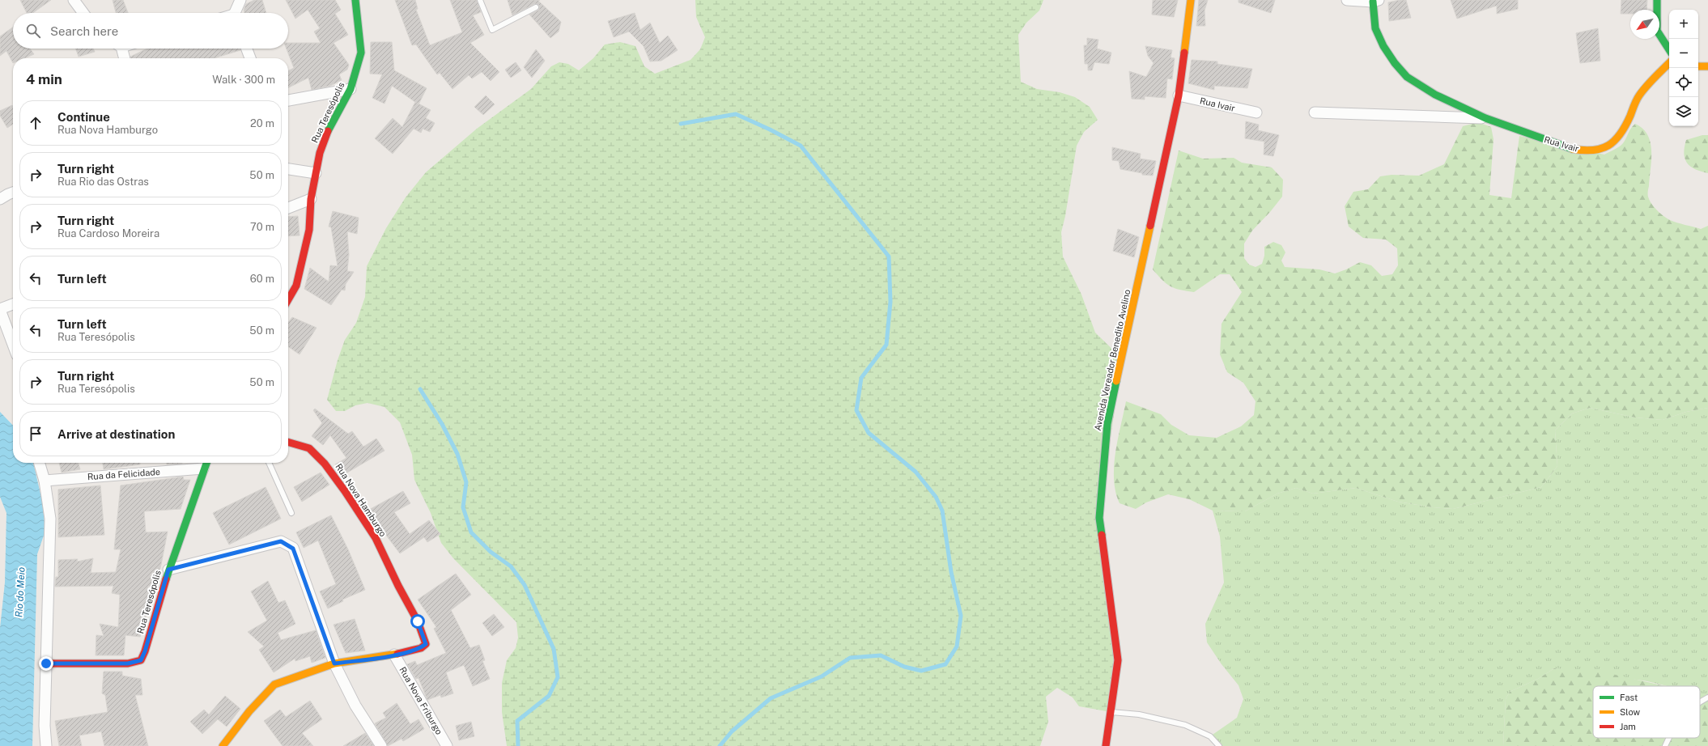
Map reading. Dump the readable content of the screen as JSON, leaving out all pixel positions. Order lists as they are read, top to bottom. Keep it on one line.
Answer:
{"streets":{"street":["Rua Ivair","Rua Teresópolis","Avenida Vereador Benedito Avelino","Rua da Felicidade","Rua Nova Hamburgo","Rua Nova Friburgo"]},"crossings":[["Rua Ivair","Avenida Vereador Benedito Avelino"],["Rua Teresópolis","Rua da Felicidade"],["Rua Nova Hamburgo","Rua Nova Friburgo"]],"water":["Rio do Meio"],"legend":["Fast","Slow","Jam"],"north":"bottom left","page":{"map_buttons":["+","−"],"search":"Search here","heading":["4 min","Walk · 300 m"],"list":[["Continue","Rua Nova Hamburgo","20 m"],["Turn right","Rua Rio das Ostras","50 m"],["Turn right","Rua Cardoso Moreira","70 m"],["Turn left","60 m"],["Turn left","Rua Teresópolis","50 m"],["Turn right","Rua Teresópolis","50 m"],"Arrive at destination"]}}
